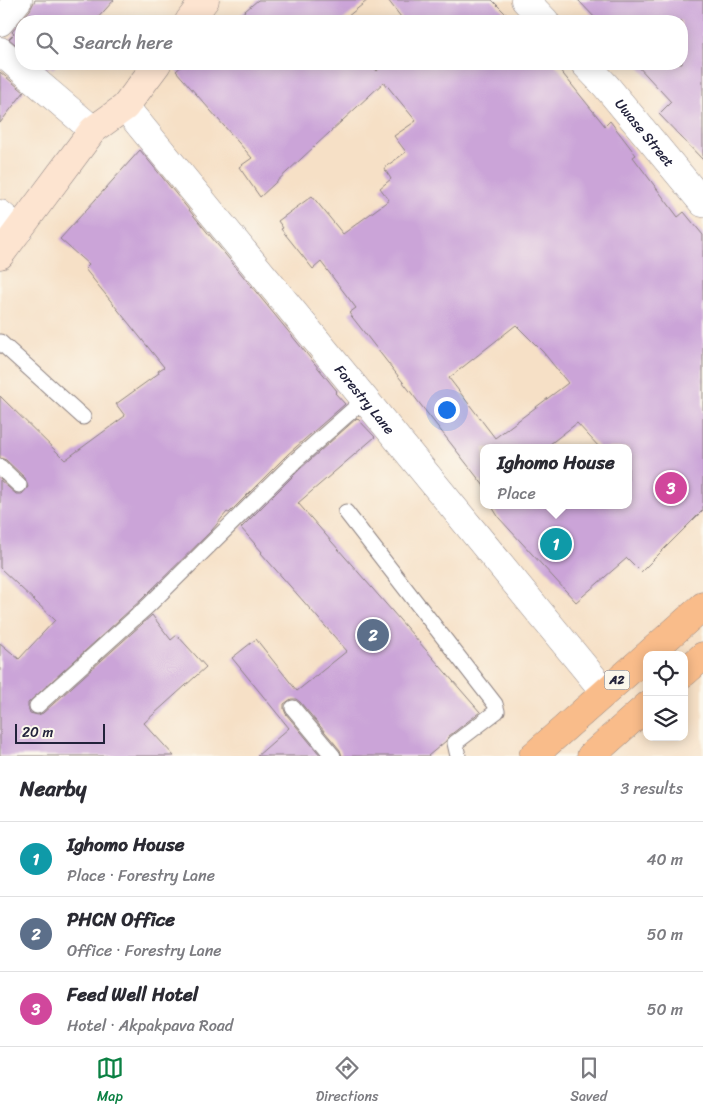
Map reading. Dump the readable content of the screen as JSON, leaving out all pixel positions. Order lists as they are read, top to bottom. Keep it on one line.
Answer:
{"streets":{"highway":["A2"],"street":["Uwase Street","Forestry Lane"]},"crossings":[["Forestry Lane","A2"]],"scale_bar":"20 m","page":{"search":"Search here","popup":["Ighomo House","Place"],"pins":["3","1","2"],"scale":"20 m","heading":["Nearby","3 results"],"list":[{"mark":"1","name":"Ighomo House","note":"Place · Forestry Lane","value":"40 m"},{"mark":"2","name":"PHCN Office","note":"Office · Forestry Lane","value":"50 m"},{"mark":"3","name":"Feed Well Hotel","note":"Hotel · Akpakpava Road","value":"50 m"}],"nav":["Map","Directions","Saved"]}}
